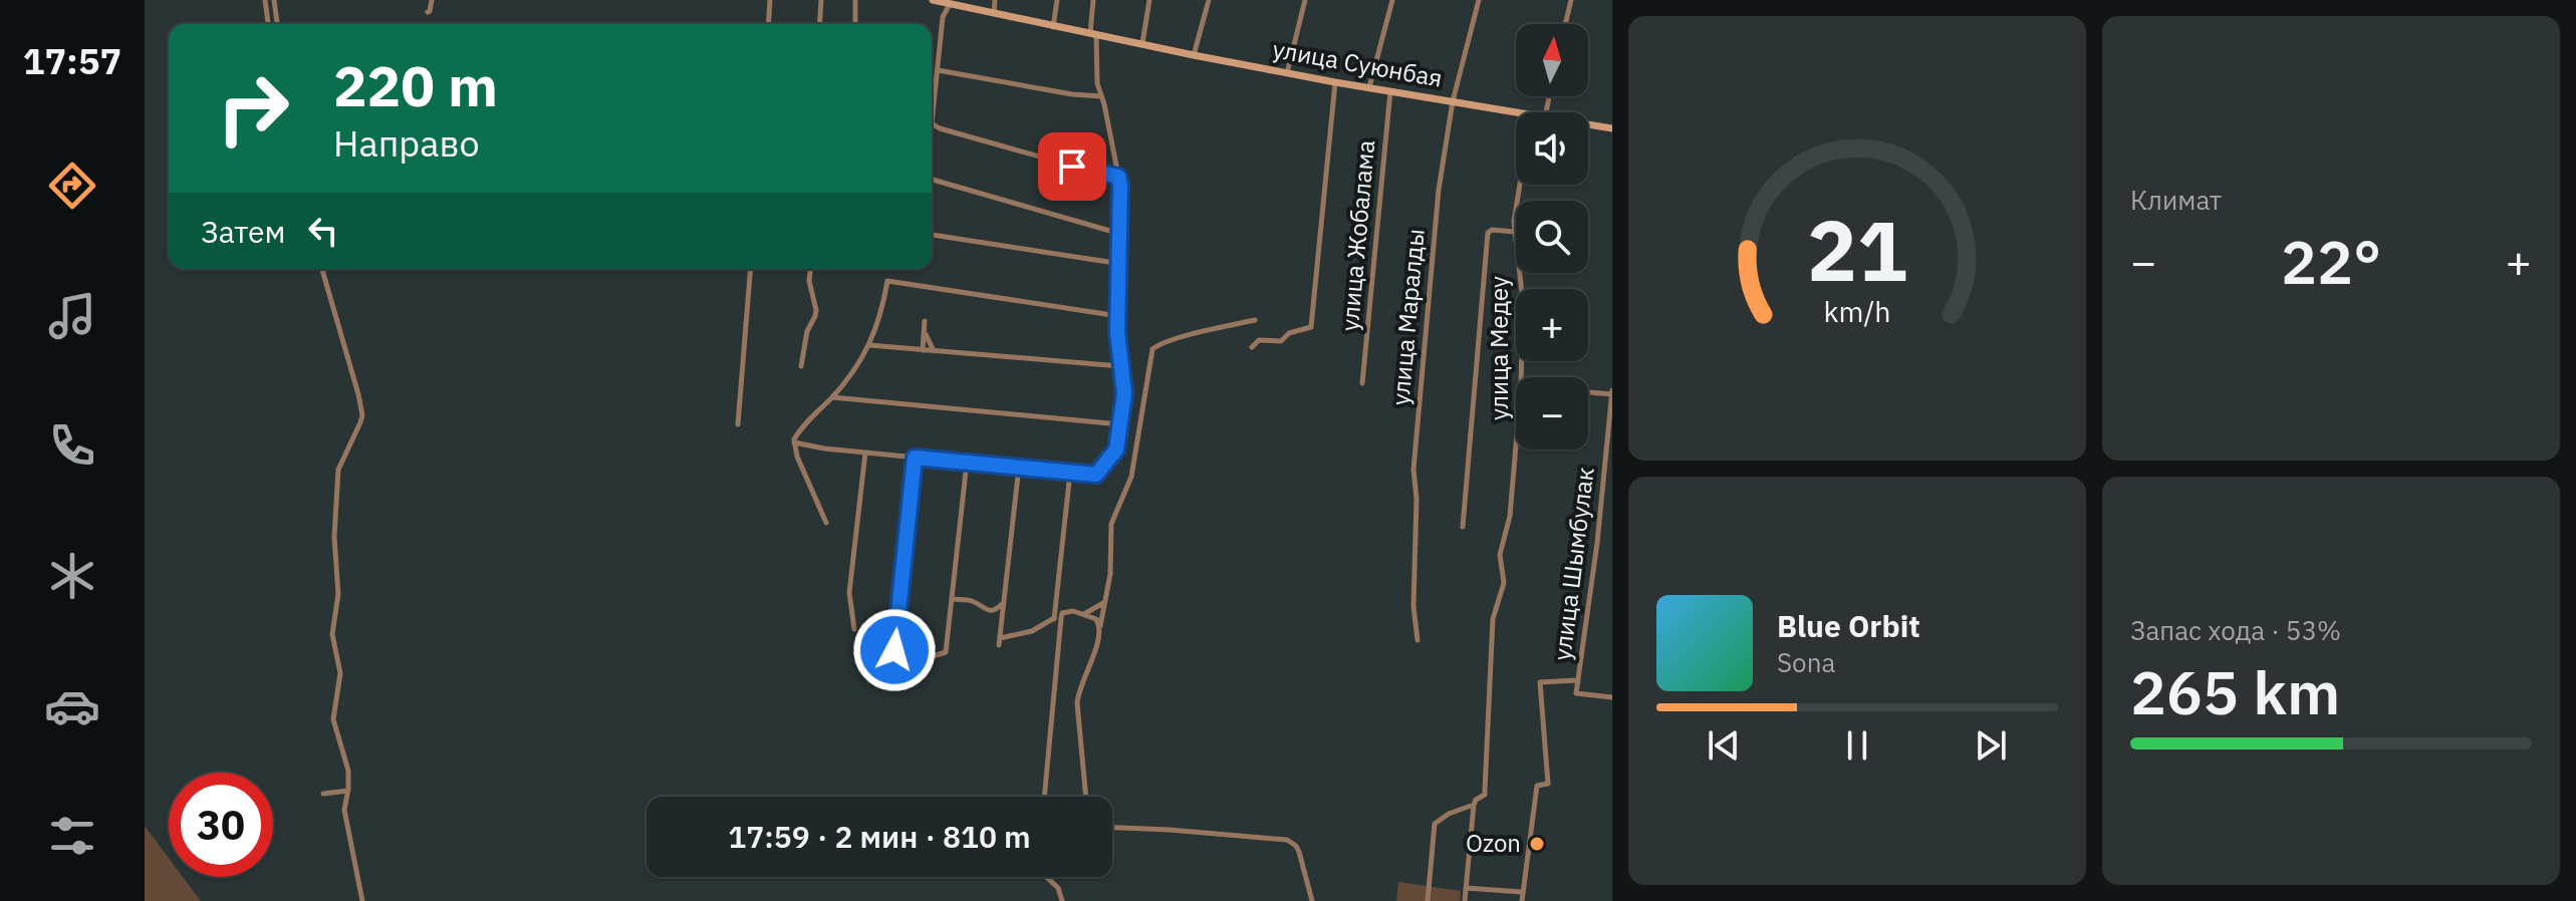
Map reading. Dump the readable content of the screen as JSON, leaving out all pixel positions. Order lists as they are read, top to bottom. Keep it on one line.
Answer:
{"streets":{"street":["улица Суюнбая","улица Жобалама","улица Маралды","улица Медеу","улица Шымбулак"]},"crossings":[["улица Суюнбая","улица Жобалама"],["улица Суюнбая","улица Маралды"]],"places":["Ozon"],"north":"top","page":{"tabs":"17:57","tile":["Климат",["Запас хода · 53%","265 km"]],"map_buttons":["+","−"],"turn":["220 m","Направо"],"then":"Затем","heat":["−","22°","+"],"song":["Blue Orbit","Sona"],"limit":"30","trip":"17:59 · 2 мин · 810 m","gauge":["21","km/h"]}}
